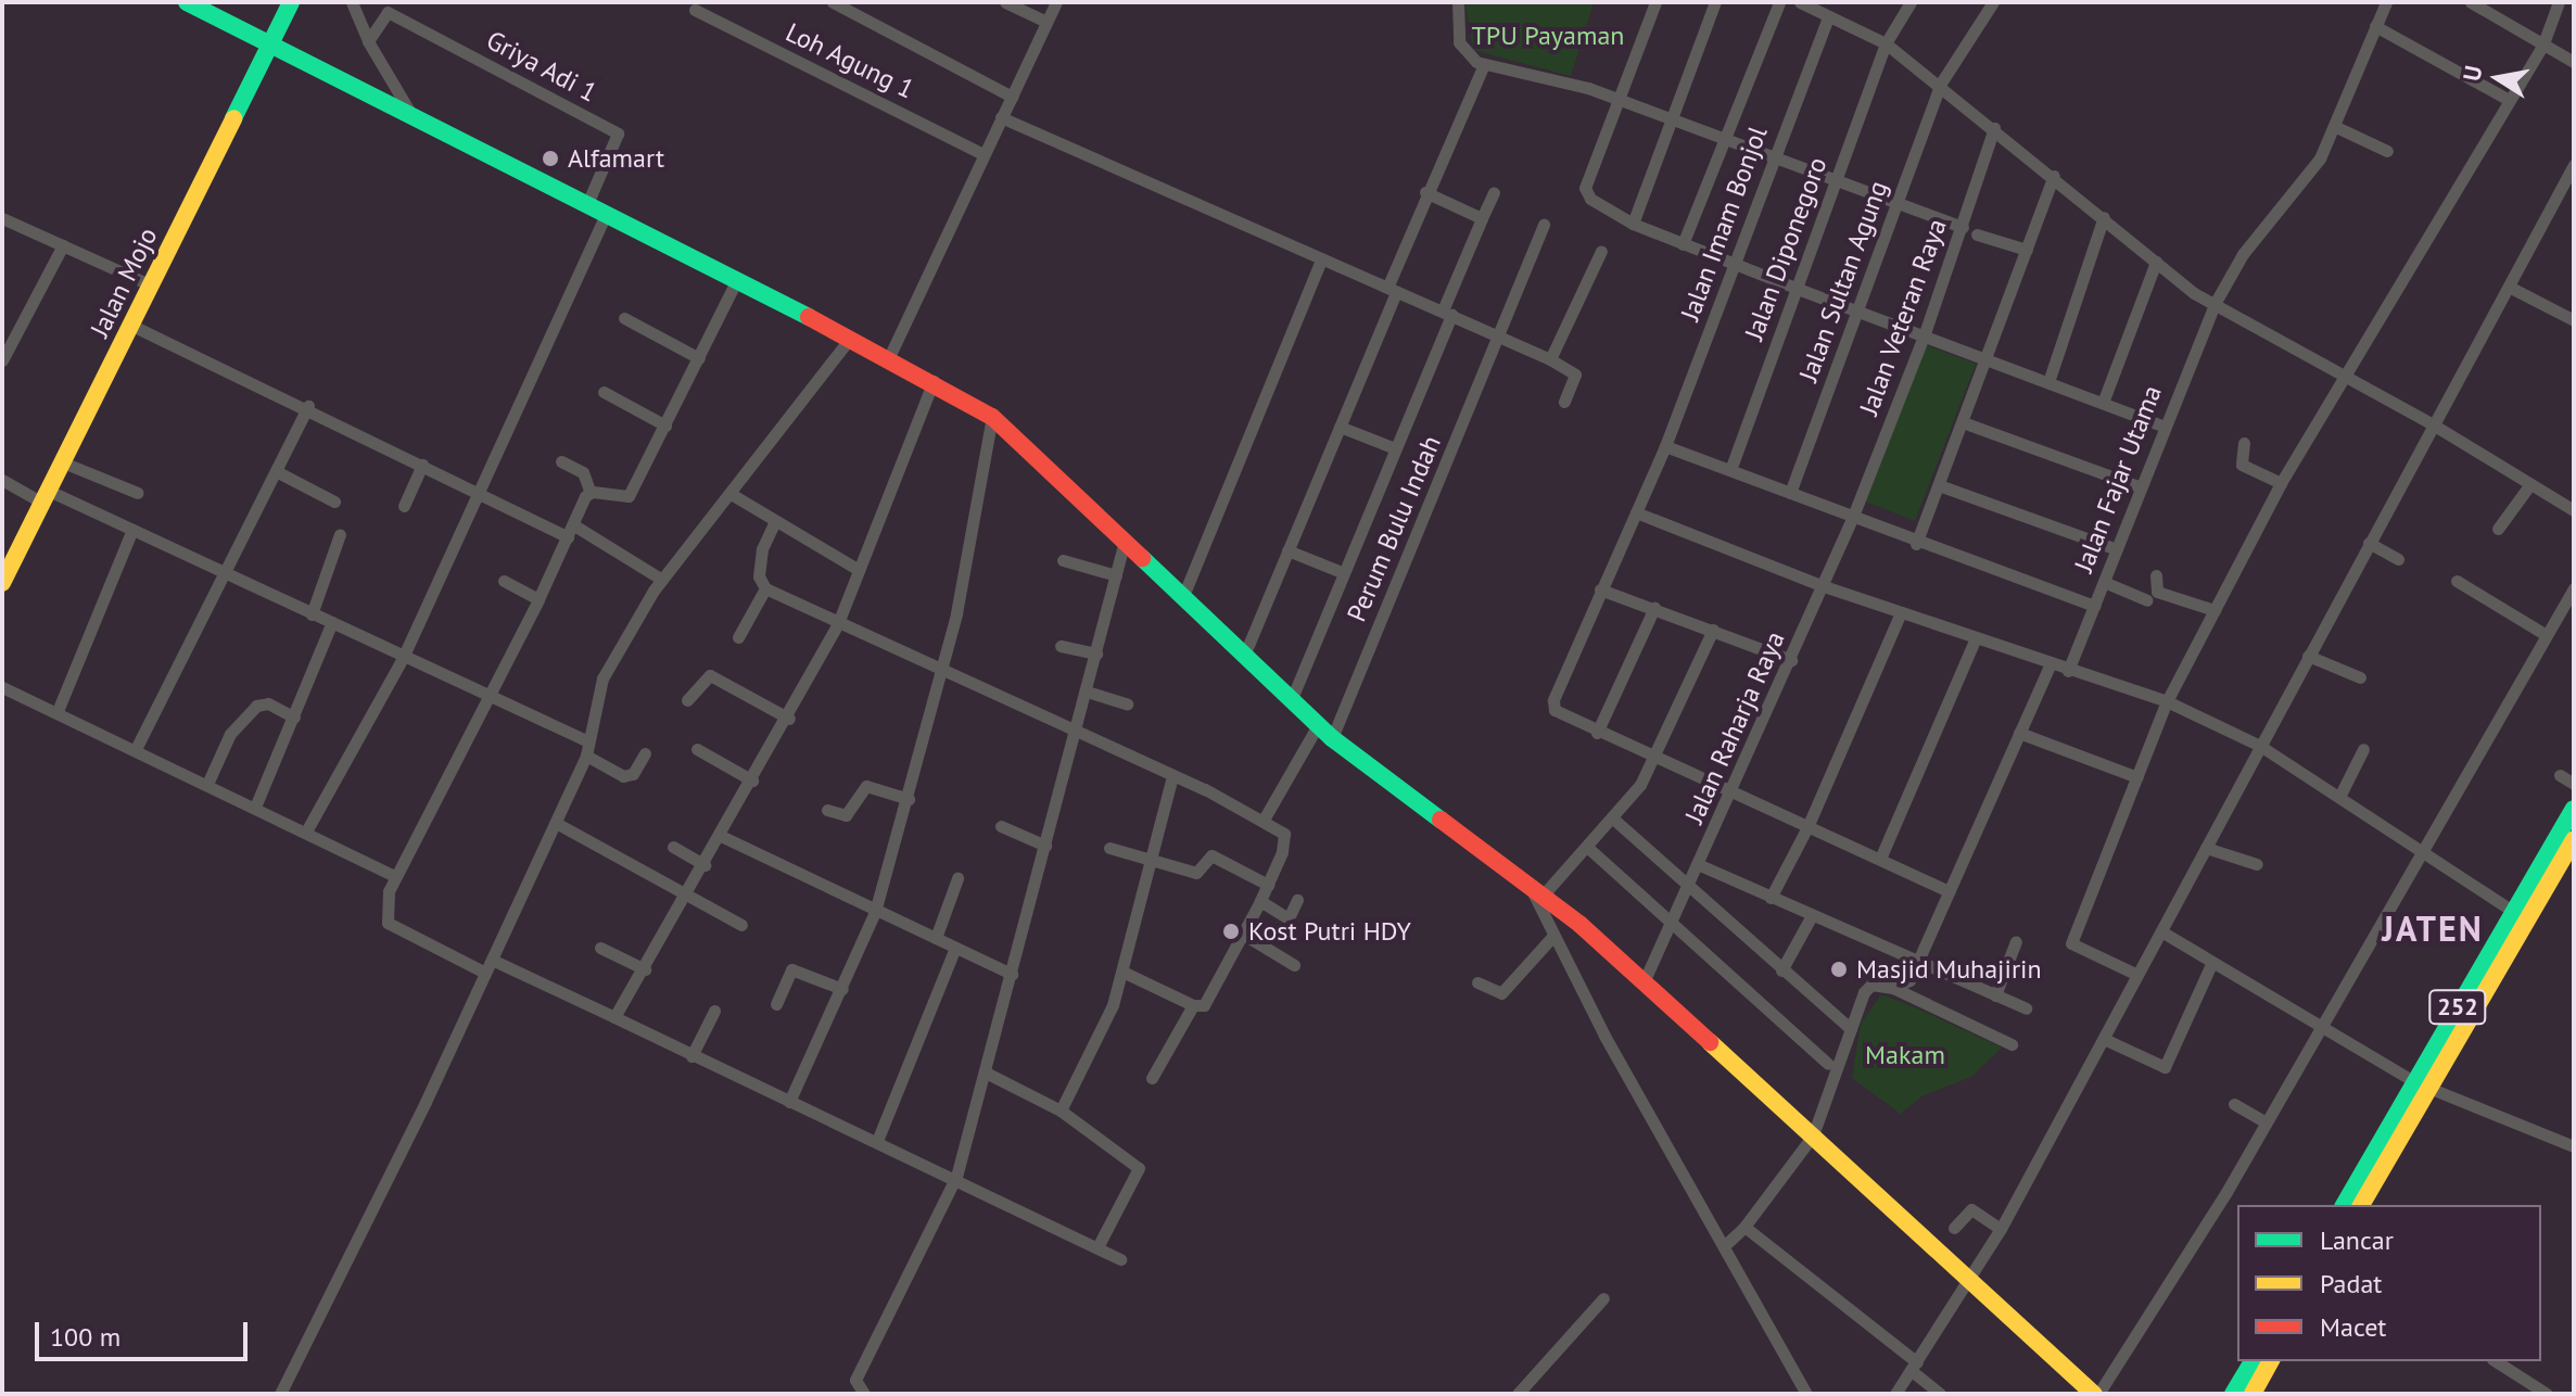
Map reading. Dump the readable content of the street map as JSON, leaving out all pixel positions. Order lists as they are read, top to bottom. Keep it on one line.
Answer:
{"streets":{"main road":["Jalan Mojo","252"],"street":["Loh Agung 1","Griya Adi 1","Jalan Imam Bonjol","Jalan Diponegoro","Jalan Sultan Agung","Jalan Veteran Raya","Jalan Fajar Utama","Perum Bulu Indah","Jalan Raharja Raya"]},"crossings":[["Jalan Veteran Raya","Jalan Raharja Raya"]],"districts":["JATEN"],"parks":["TPU Payaman","Makam"],"places":["Alfamart","Kost Putri HDY","Masjid Muhajirin"],"legend":["Lancar","Padat","Macet"],"scale_bar":"100 m","north":"left"}
